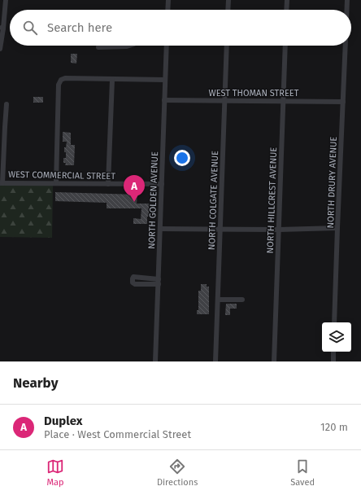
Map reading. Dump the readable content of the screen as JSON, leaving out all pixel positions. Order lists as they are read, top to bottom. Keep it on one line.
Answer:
{"streets":{"street":["WEST THOMAN STREET","WEST COMMERCIAL STREET","NORTH DRURY AVENUE","NORTH GOLDEN AVENUE","NORTH COLGATE AVENUE","NORTH HILLCREST AVENUE"]},"crossings":[["WEST THOMAN STREET","NORTH DRURY AVENUE"],["WEST THOMAN STREET","NORTH GOLDEN AVENUE"],["WEST THOMAN STREET","NORTH COLGATE AVENUE"],["WEST THOMAN STREET","NORTH HILLCREST AVENUE"],["WEST COMMERCIAL STREET","NORTH GOLDEN AVENUE"]],"page":{"search":"Search here","pins":"A","heading":"Nearby","list":[{"mark":"A","name":"Duplex","note":"Place · West Commercial Street","value":"120 m"}],"nav":["Map","Directions","Saved"]}}
